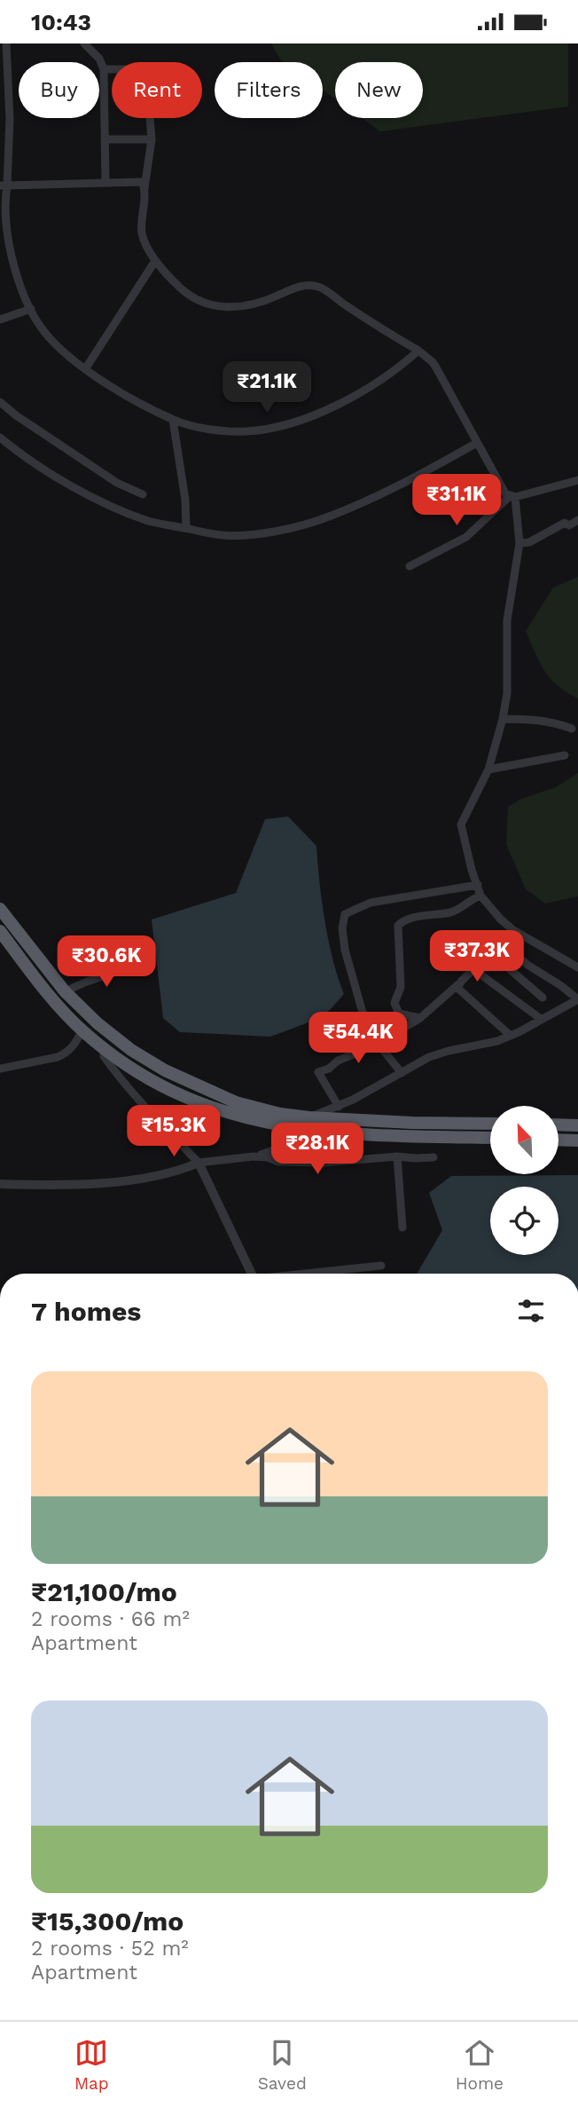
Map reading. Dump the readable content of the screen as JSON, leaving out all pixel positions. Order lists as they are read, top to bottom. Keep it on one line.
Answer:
{"north":"top left","page":{"status":"10:43","chip":["Buy","Rent","Filters","New"],"price":["₹21.1K","₹31.1K","₹37.3K","₹30.6K","₹54.4K","₹15.3K","₹28.1K"],"heading":"7 homes","list":[{"name":"₹21,100/mo","note":"2 rooms · 66 m² · Apartment"},{"name":"₹15,300/mo","note":"2 rooms · 52 m² · Apartment"}],"tabs":["Map","Saved","Home"]}}
